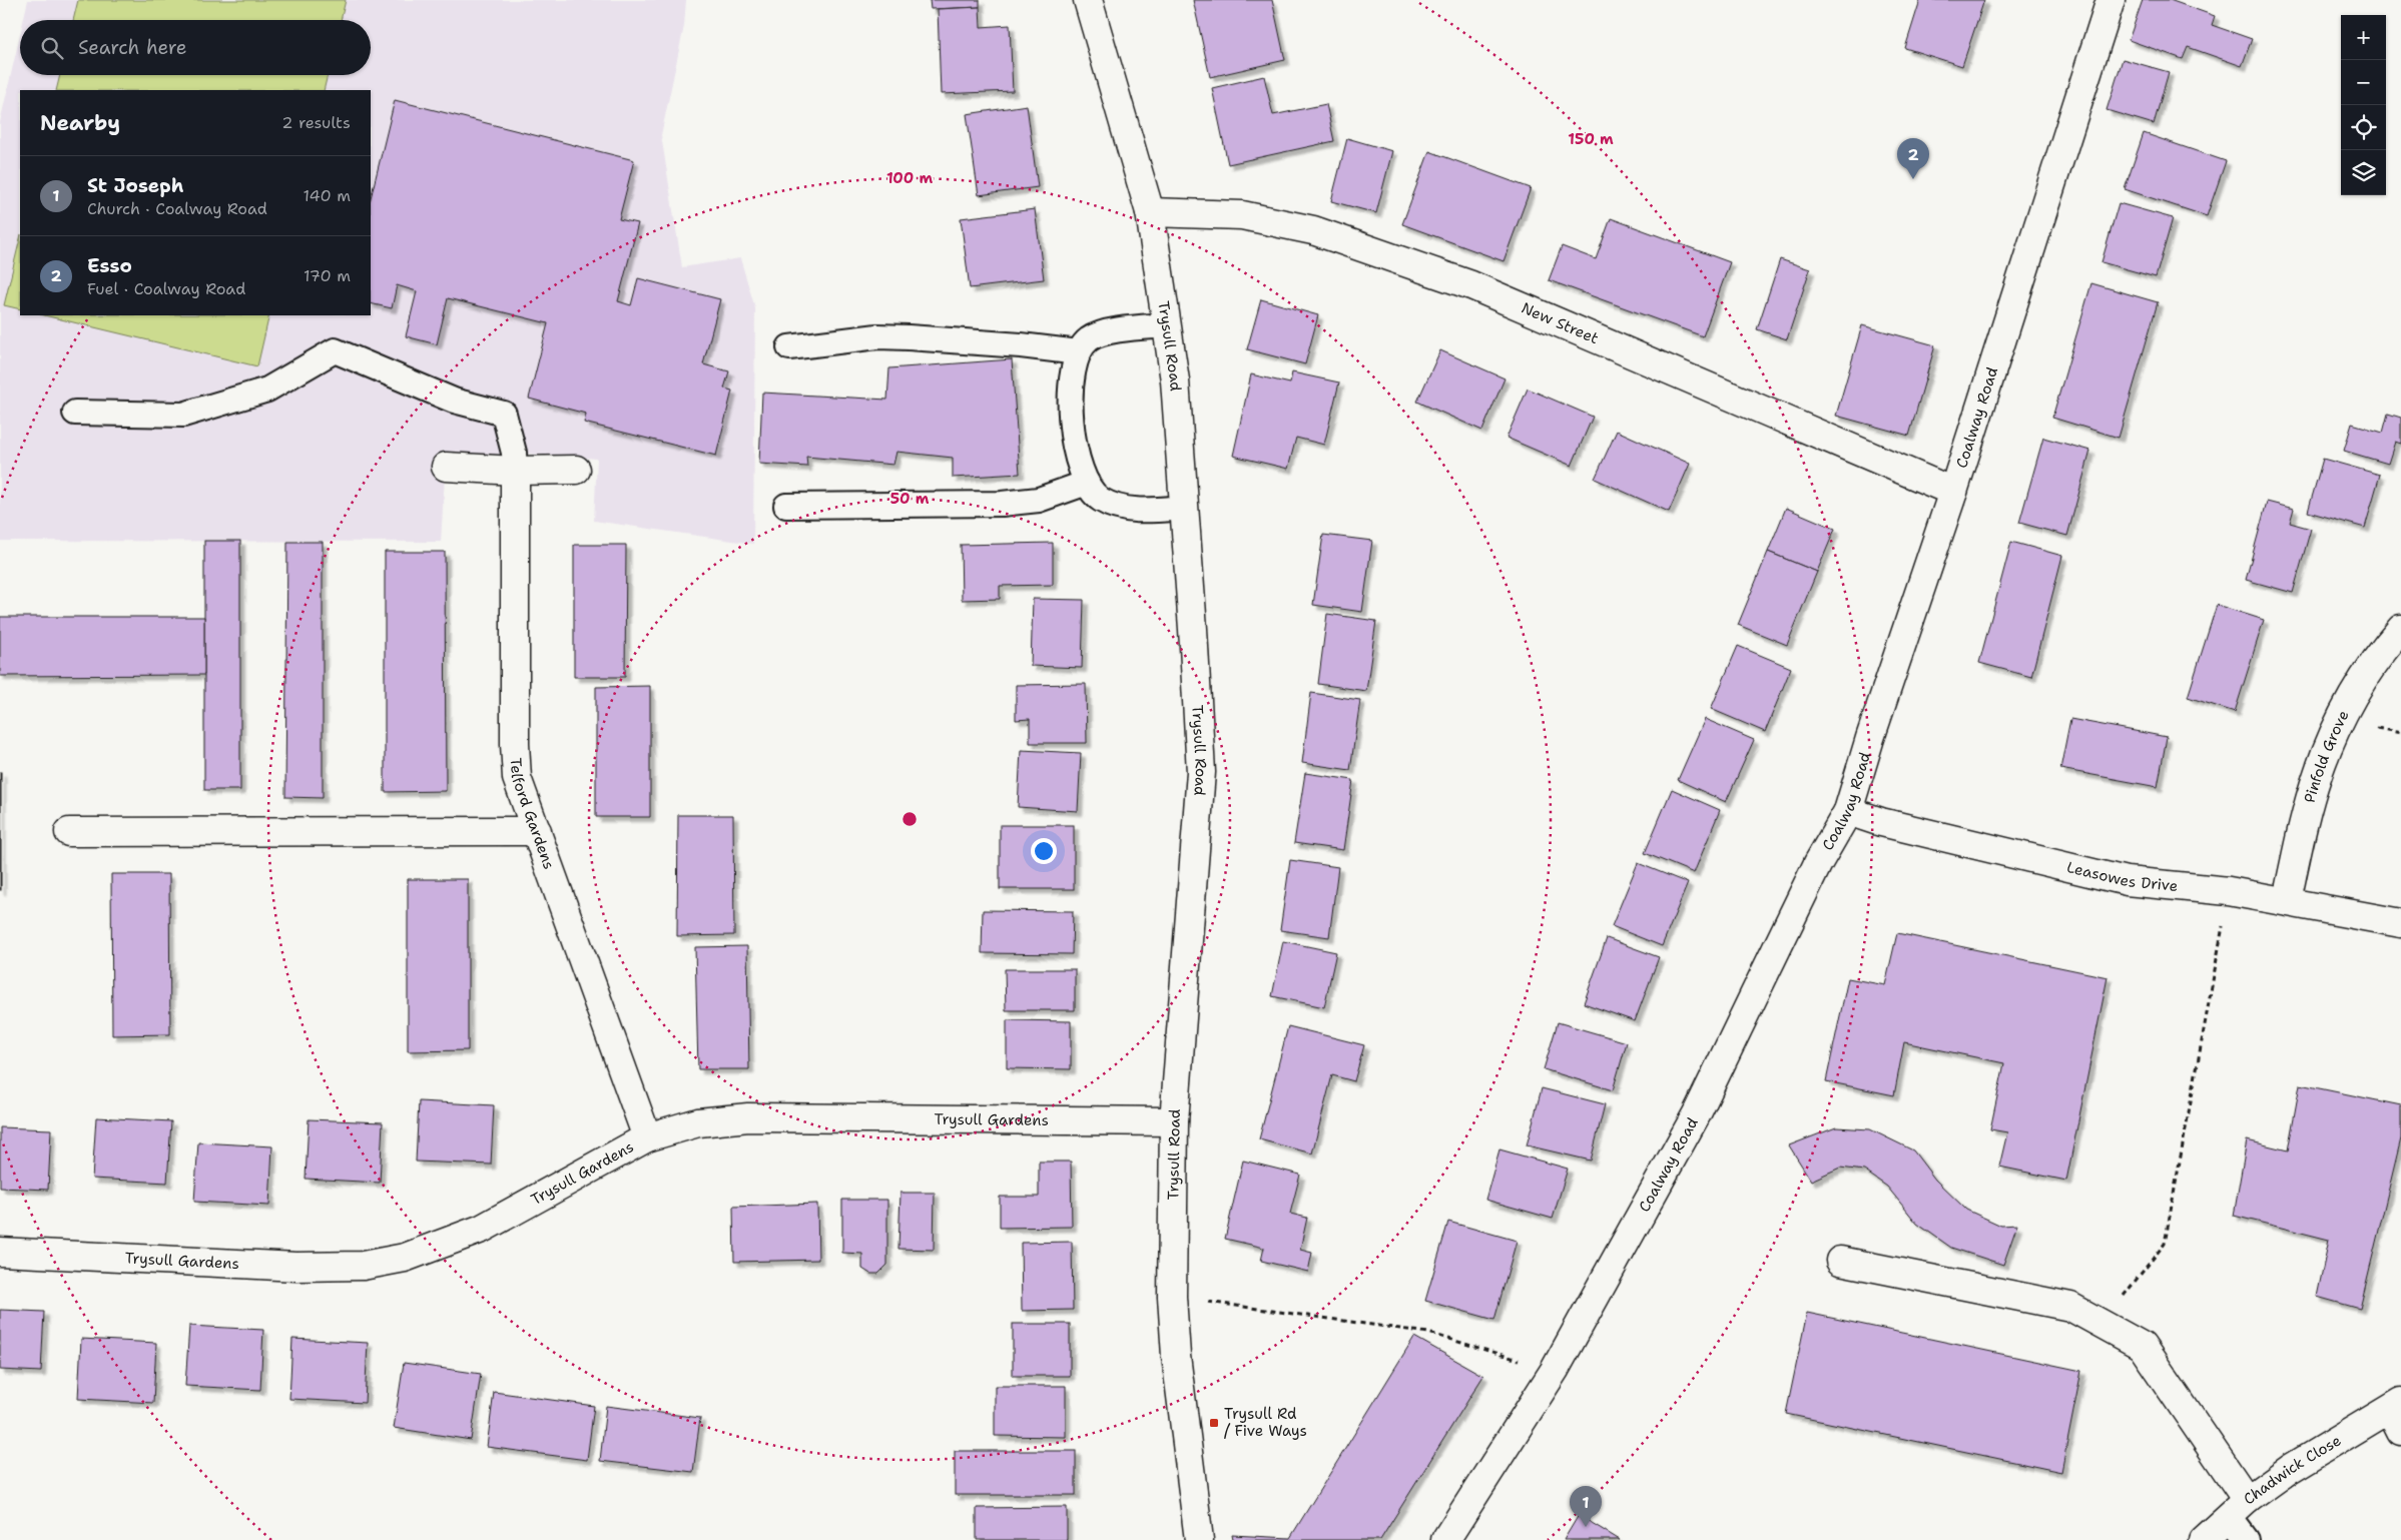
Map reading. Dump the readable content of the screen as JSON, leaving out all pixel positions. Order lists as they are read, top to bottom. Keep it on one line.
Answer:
{"streets":{"street":["New Street","Trysull Road","Coalway Road","Pinfold Grove","Telford Gardens","Leasowes Drive","Trysull Gardens","Chadwick Close"]},"crossings":[["New Street","Trysull Road"],["New Street","Coalway Road"],["Trysull Road","Trysull Gardens"],["Coalway Road","Leasowes Drive"],["Pinfold Grove","Leasowes Drive"],["Telford Gardens","Trysull Gardens"]],"places":{"transit":["Trysull Rd / Five Ways"]},"page":{"map_buttons":["+","−"],"search":"Search here","heading":["Nearby","2 results"],"pins":["2","1"],"list":[{"mark":"1","name":"St Joseph","note":"Church · Coalway Road","value":"140 m"},{"mark":"2","name":"Esso","note":"Fuel · Coalway Road","value":"170 m"}]},"rings":["150 m","100 m","50 m"]}
